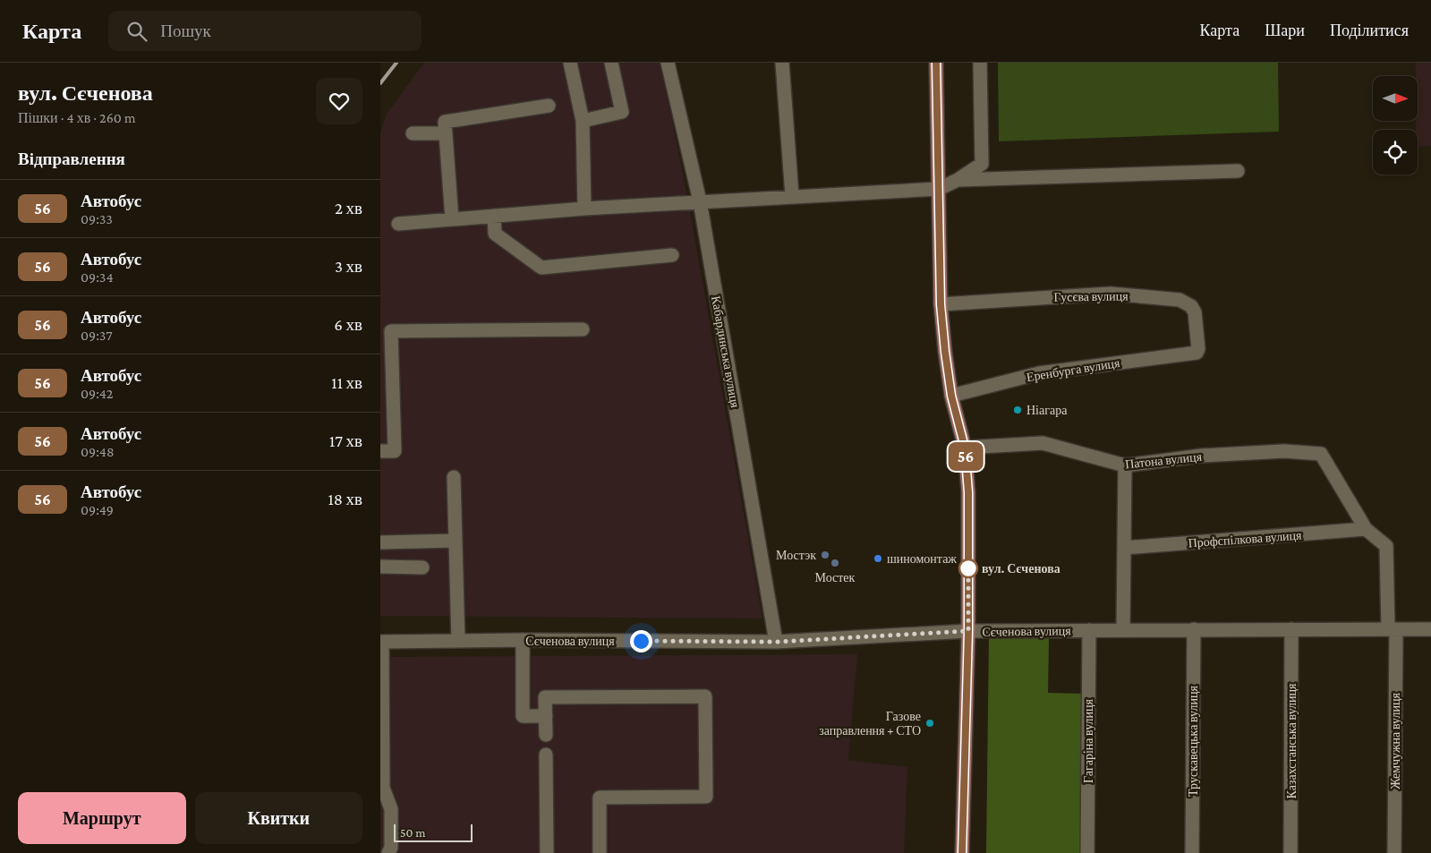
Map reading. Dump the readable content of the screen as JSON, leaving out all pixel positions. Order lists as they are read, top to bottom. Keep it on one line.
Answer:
{"streets":{"street":["Гусєва вулиця","Кабардинська вулиця","Еренбурга вулиця","Патона вулиця","Профспілкова вулиця","Сєченова вулиця","Гагаріна вулиця","Трускавецька вулиця","Казахстанська вулиця","Жемчужна вулиця"]},"crossings":[["Гусєва вулиця","Еренбурга вулиця"],["Кабардинська вулиця","Сєченова вулиця"],["Патона вулиця","Профспілкова вулиця"],["Сєченова вулиця","Гагаріна вулиця"],["Сєченова вулиця","Трускавецька вулиця"],["Сєченова вулиця","Казахстанська вулиця"],["Сєченова вулиця","Жемчужна вулиця"]],"places":["Ніагара","Мостэк","шиномонтаж","Мостек","вул. Сєченова","Газове заправлення + СТО"],"lines":["bus line 56"],"scale_bar":"50 m","north":"right","page":{"header":"Карта","search":"Пошук","nav":["Карта","Шари","Поділитися"],"heading":[["вул. Сєченова","Пішки · 4 хв · 260 m"],"Відправлення"],"on_map":"56","list":[{"mark":"56","name":"Автобус","note":"09:33","value":"2 хв"},{"mark":"56","name":"Автобус","note":"09:34","value":"3 хв"},{"mark":"56","name":"Автобус","note":"09:37","value":"6 хв"},{"mark":"56","name":"Автобус","note":"09:42","value":"11 хв"},{"mark":"56","name":"Автобус","note":"09:48","value":"17 хв"},{"mark":"56","name":"Автобус","note":"09:49","value":"18 хв"}],"buttons":["Маршрут","Квитки"],"scale":"50 m"}}
